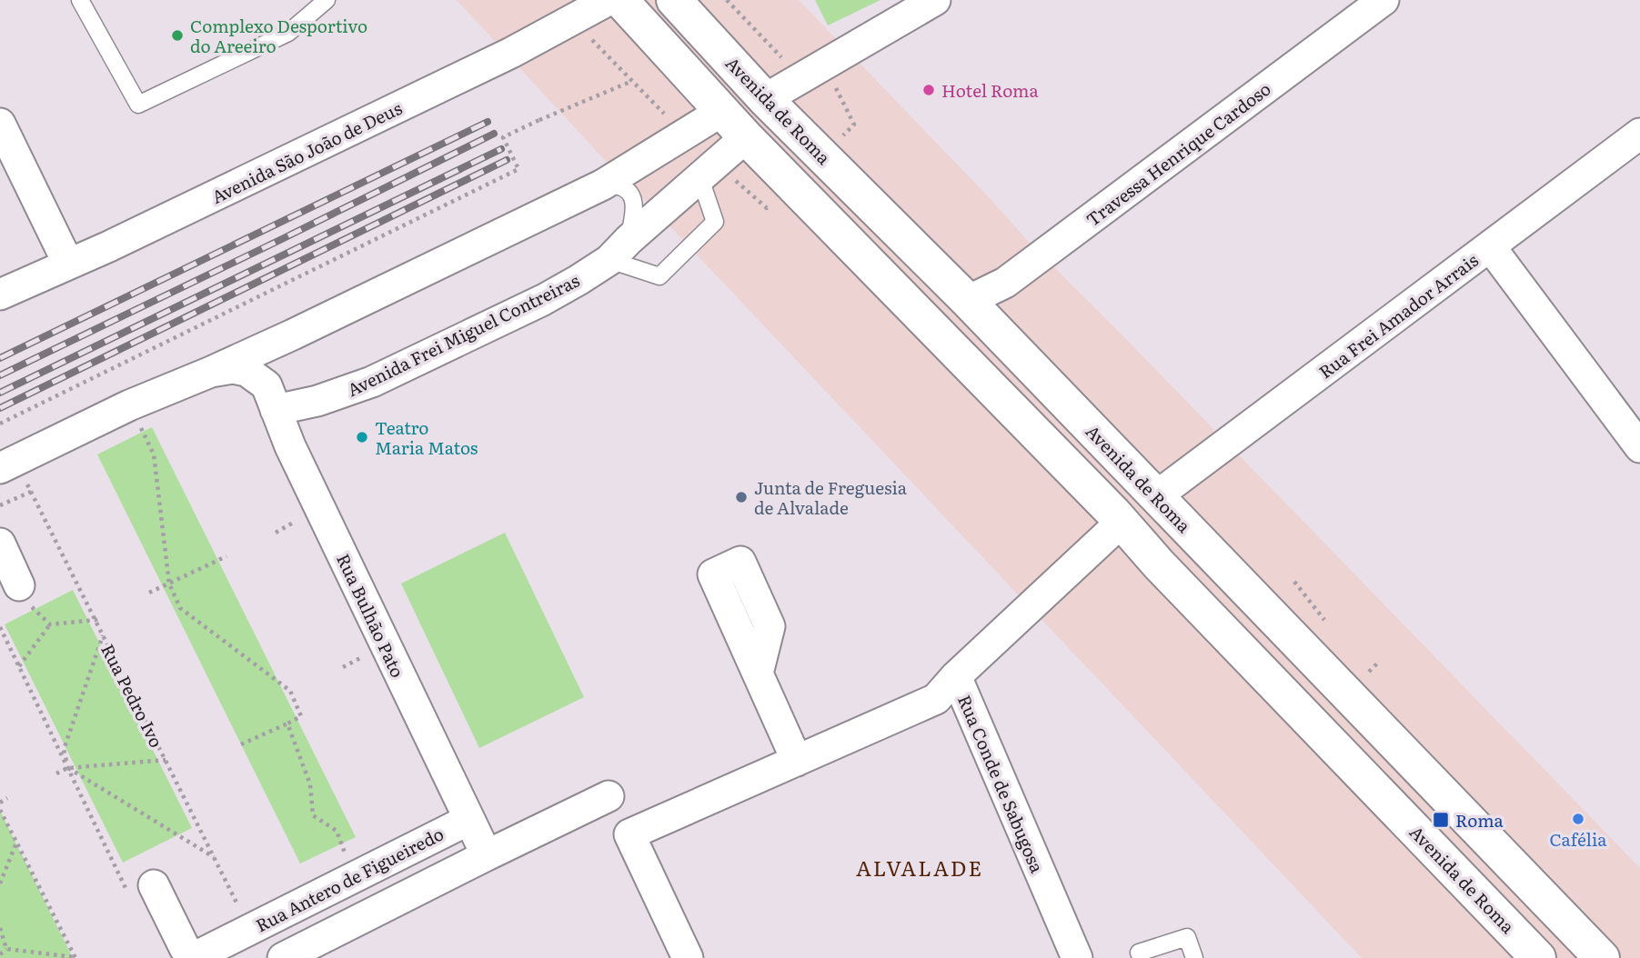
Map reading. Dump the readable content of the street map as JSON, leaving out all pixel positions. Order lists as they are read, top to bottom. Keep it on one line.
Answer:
{"streets":{"main road":["Avenida de Roma"],"street":["Avenida São João de Deus","Travessa Henrique Cardoso","Rua Frei Amador Arrais","Avenida Frei Miguel Contreiras","Rua Bulhão Pato","Rua Conde de Sabugosa","Rua Antero de Figueiredo"],"path":["Rua Pedro Ivo"]},"crossings":[["Avenida de Roma","Travessa Henrique Cardoso"],["Avenida de Roma","Rua Frei Amador Arrais"],["Avenida de Roma","Avenida Frei Miguel Contreiras"],["Avenida de Roma","Rua Conde de Sabugosa"],["Avenida Frei Miguel Contreiras","Rua Bulhão Pato"],["Rua Bulhão Pato","Rua Antero de Figueiredo"],["Rua Pedro Ivo","Rua Antero de Figueiredo"]],"districts":["ALVALADE"],"places":{"other":["Complexo Desportivo do Areeiro","Hotel Roma","Teatro Maria Matos","Junta de Freguesia de Alvalade","Cafélia"],"transit":["Roma"]}}
